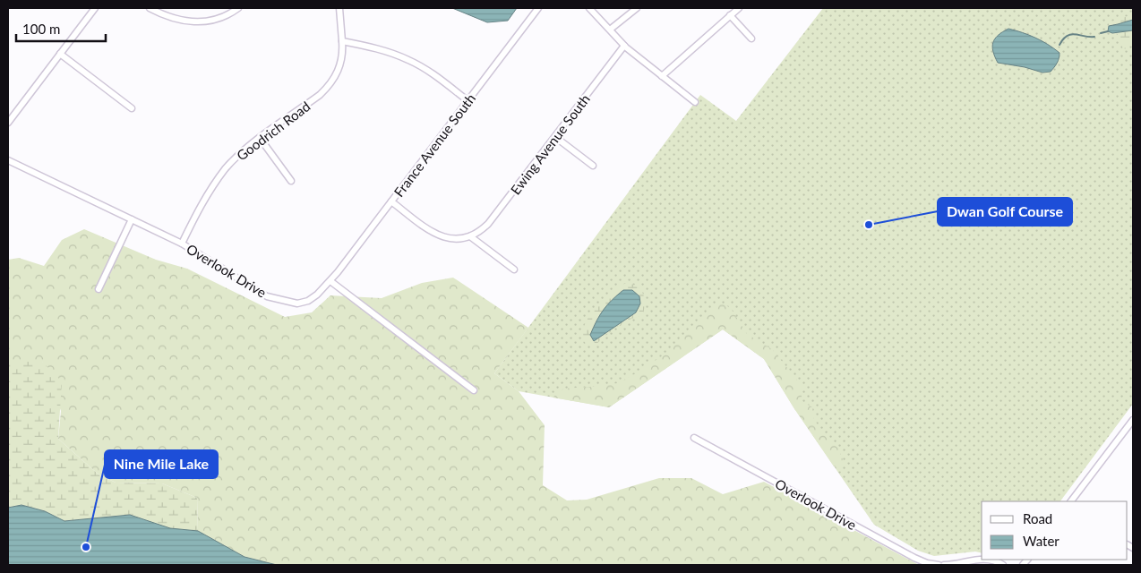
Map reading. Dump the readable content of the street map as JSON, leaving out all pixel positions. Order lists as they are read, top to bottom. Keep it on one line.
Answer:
{"streets":{"street":["Goodrich Road","Ewing Avenue South","France Avenue South","Overlook Drive"]},"crossings":[["Goodrich Road","Overlook Drive"],["France Avenue South","Overlook Drive"]],"places":["Dwan Golf Course","Nine Mile Lake"],"legend":["Road","Water"],"scale_bar":"100 m"}
